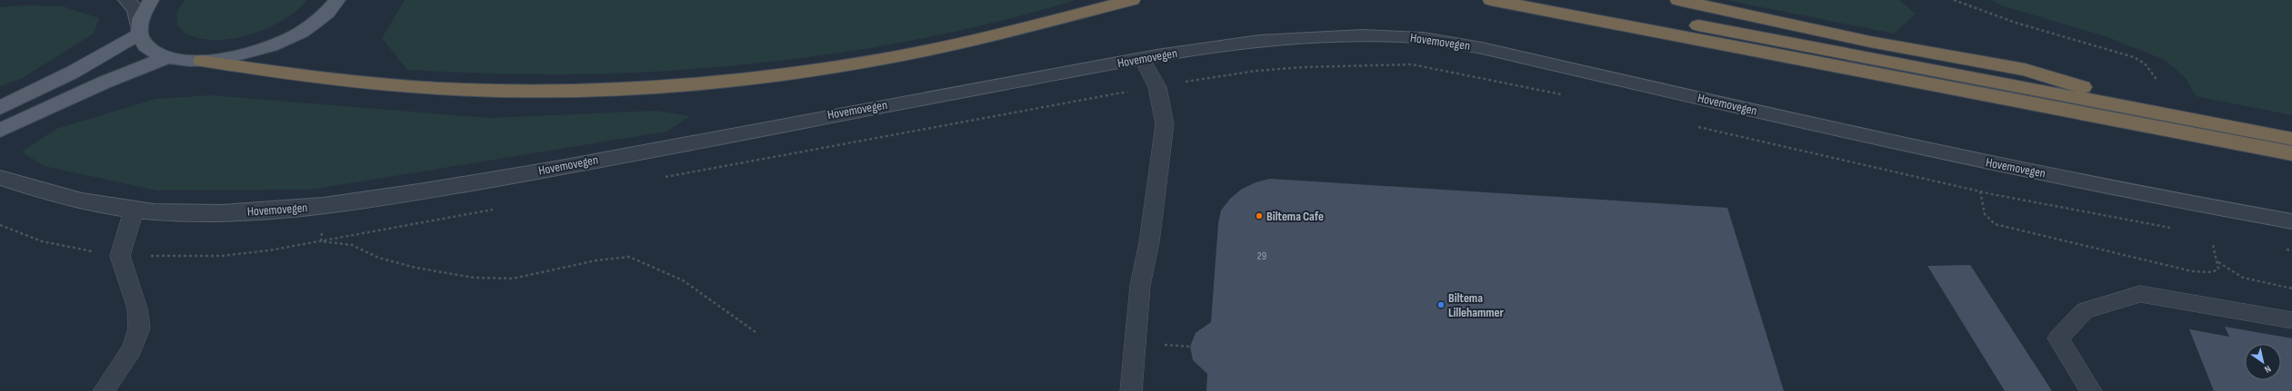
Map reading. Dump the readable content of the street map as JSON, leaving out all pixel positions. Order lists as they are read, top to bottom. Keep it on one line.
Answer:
{"streets":{"street":["Hovemovegen"]},"places":["Biltema Cafe","Biltema Lillehammer"],"house_numbers":["29"],"north":"bottom right"}
